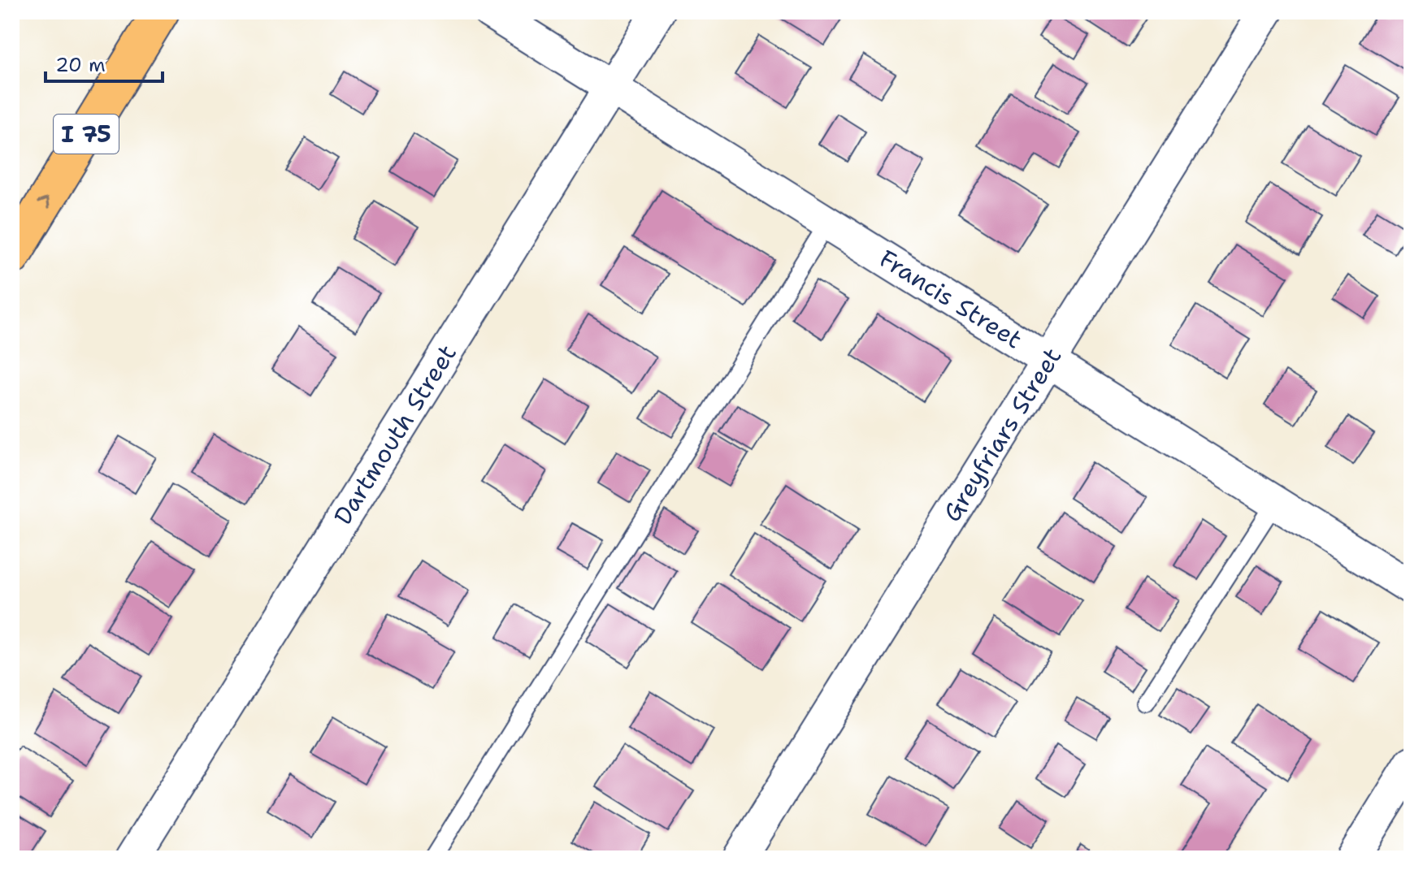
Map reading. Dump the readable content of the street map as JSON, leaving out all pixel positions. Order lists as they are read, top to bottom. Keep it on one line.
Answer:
{"streets":{"highway":["I 75"],"street":["Francis Street","Dartmouth Street","Greyfriars Street"]},"crossings":[["Francis Street","Dartmouth Street"],["Francis Street","Greyfriars Street"]],"scale_bar":"20 m"}
